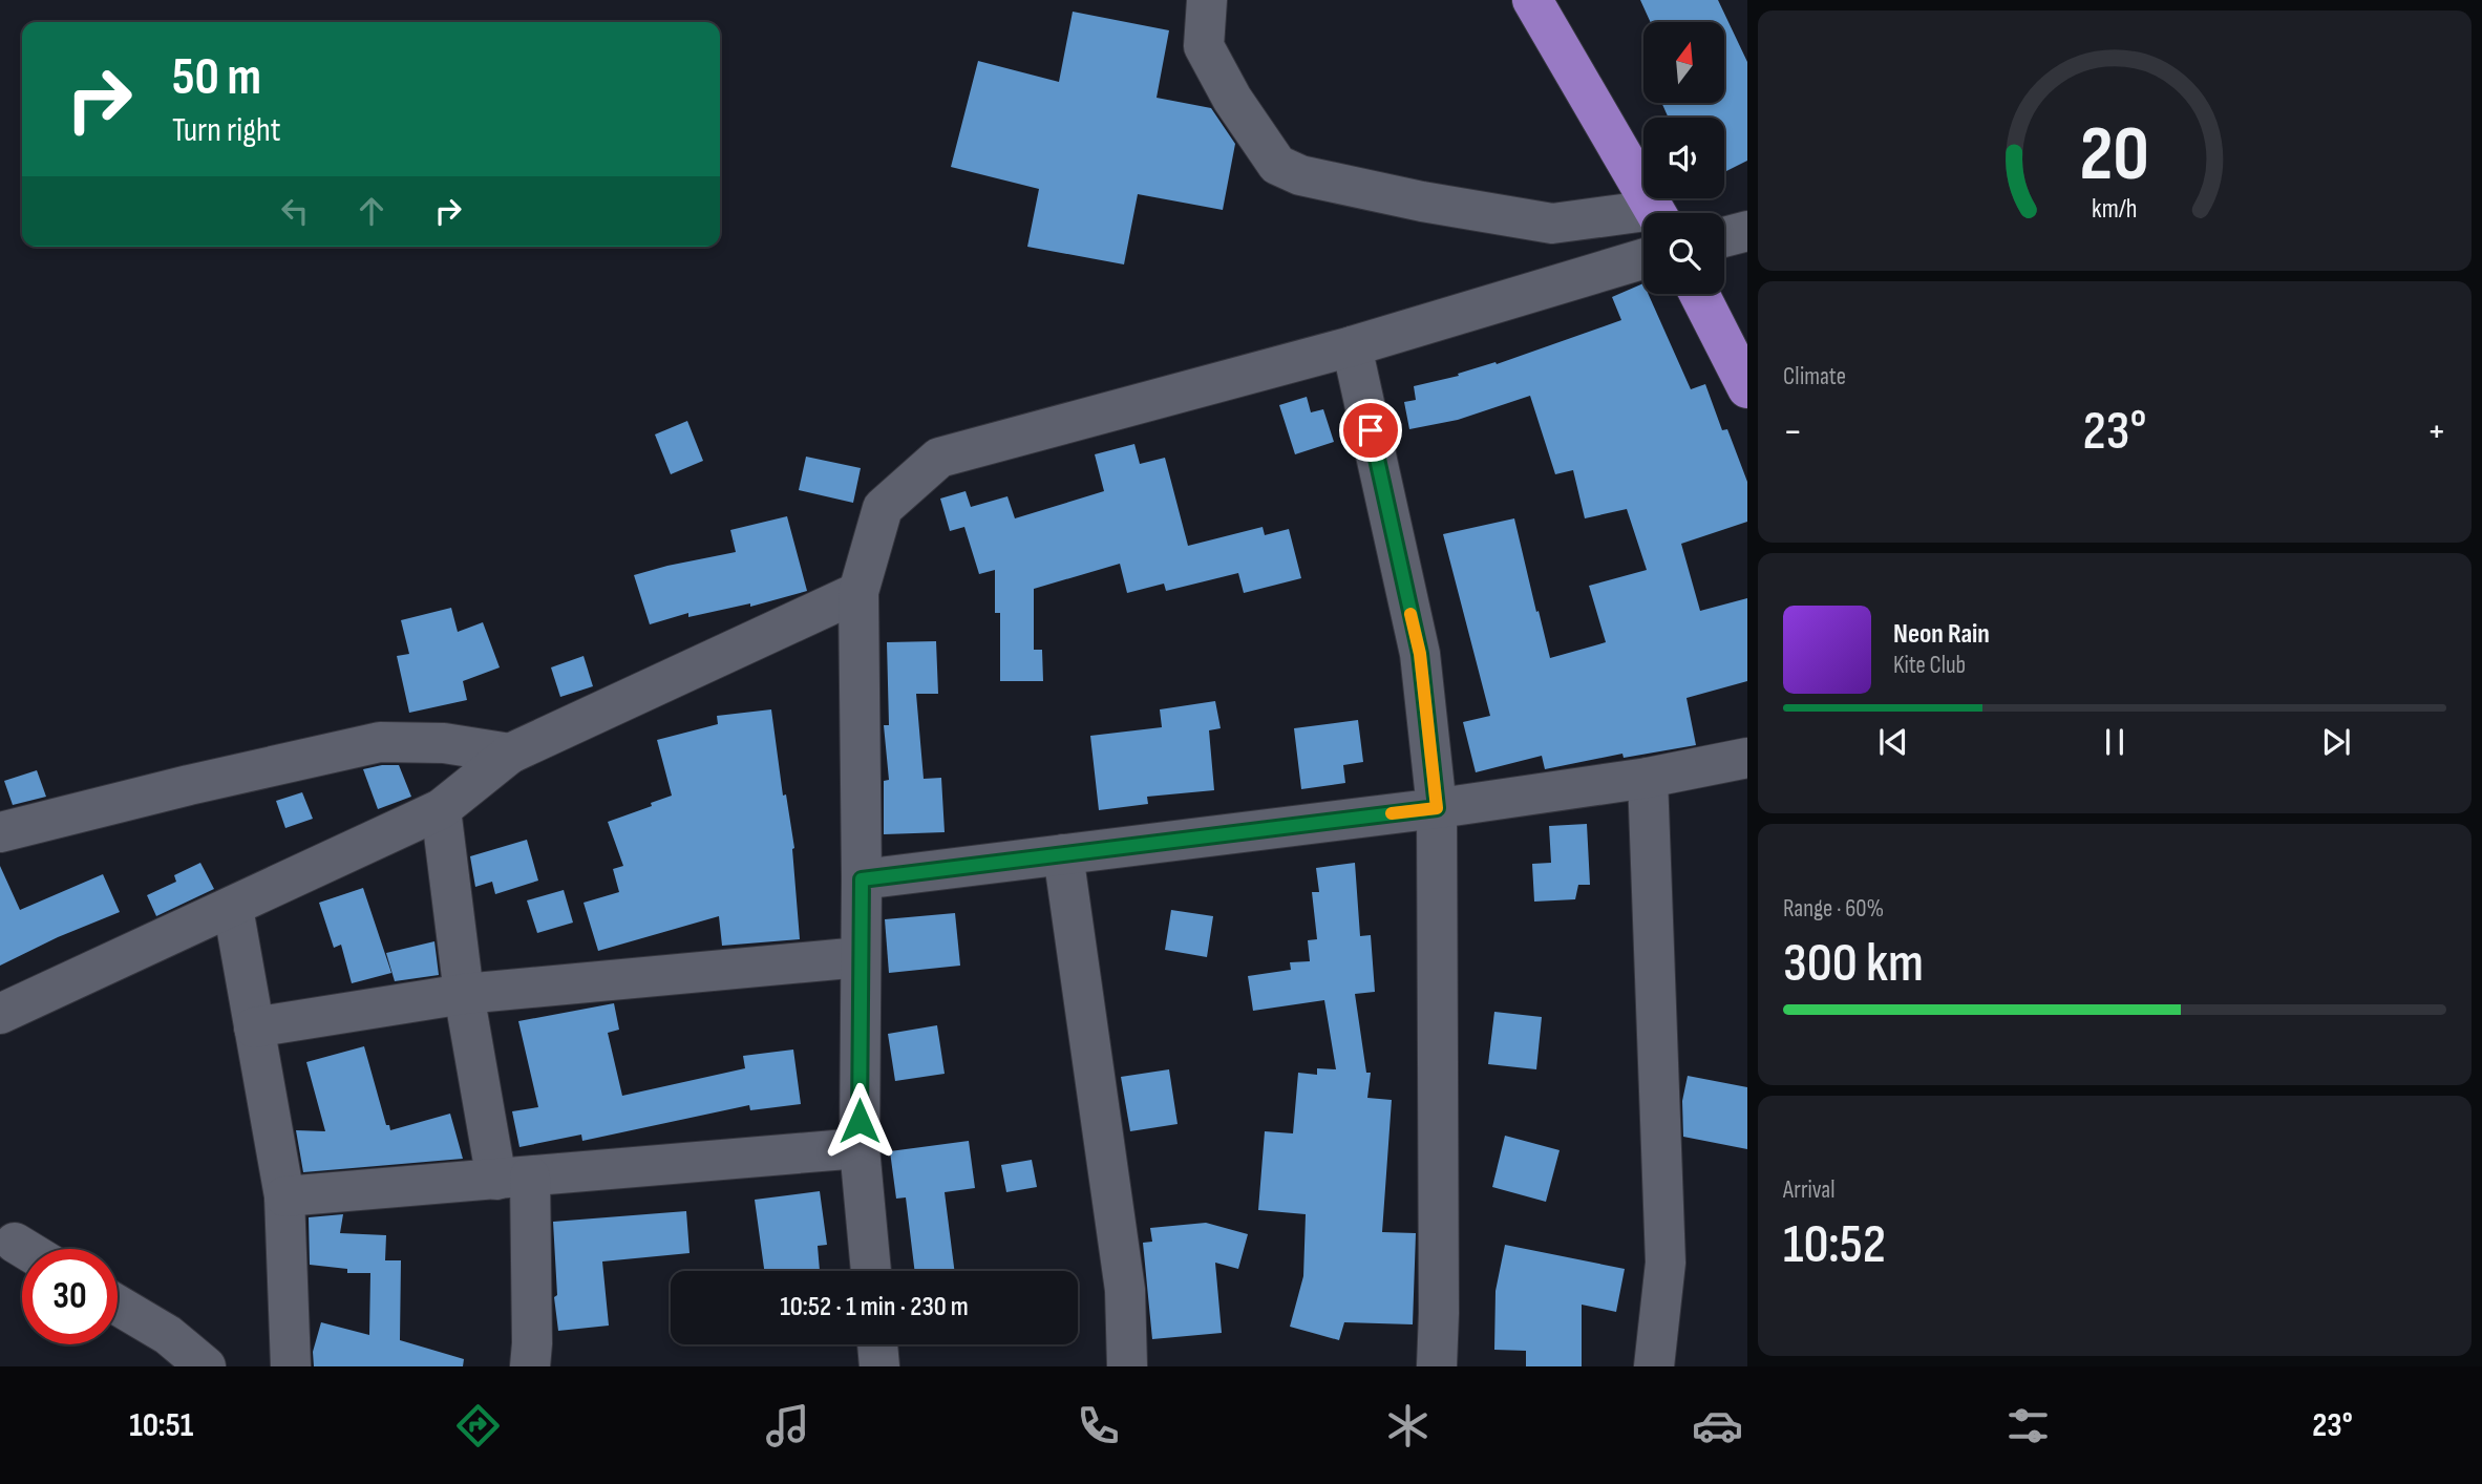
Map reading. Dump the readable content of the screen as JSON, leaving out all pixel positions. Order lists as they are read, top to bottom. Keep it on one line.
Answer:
{"north":"top","page":{"turn":["50 m","Turn right"],"tile":["Climate",["Range · 60%","300 km"],["Arrival","10:52"]],"heat":["−","23°","+"],"song":["Neon Rain","Kite Club"],"limit":"30","trip":"10:52 · 1 min · 230 m","tabs":["10:51","23°"],"gauge":["20","km/h"]}}
